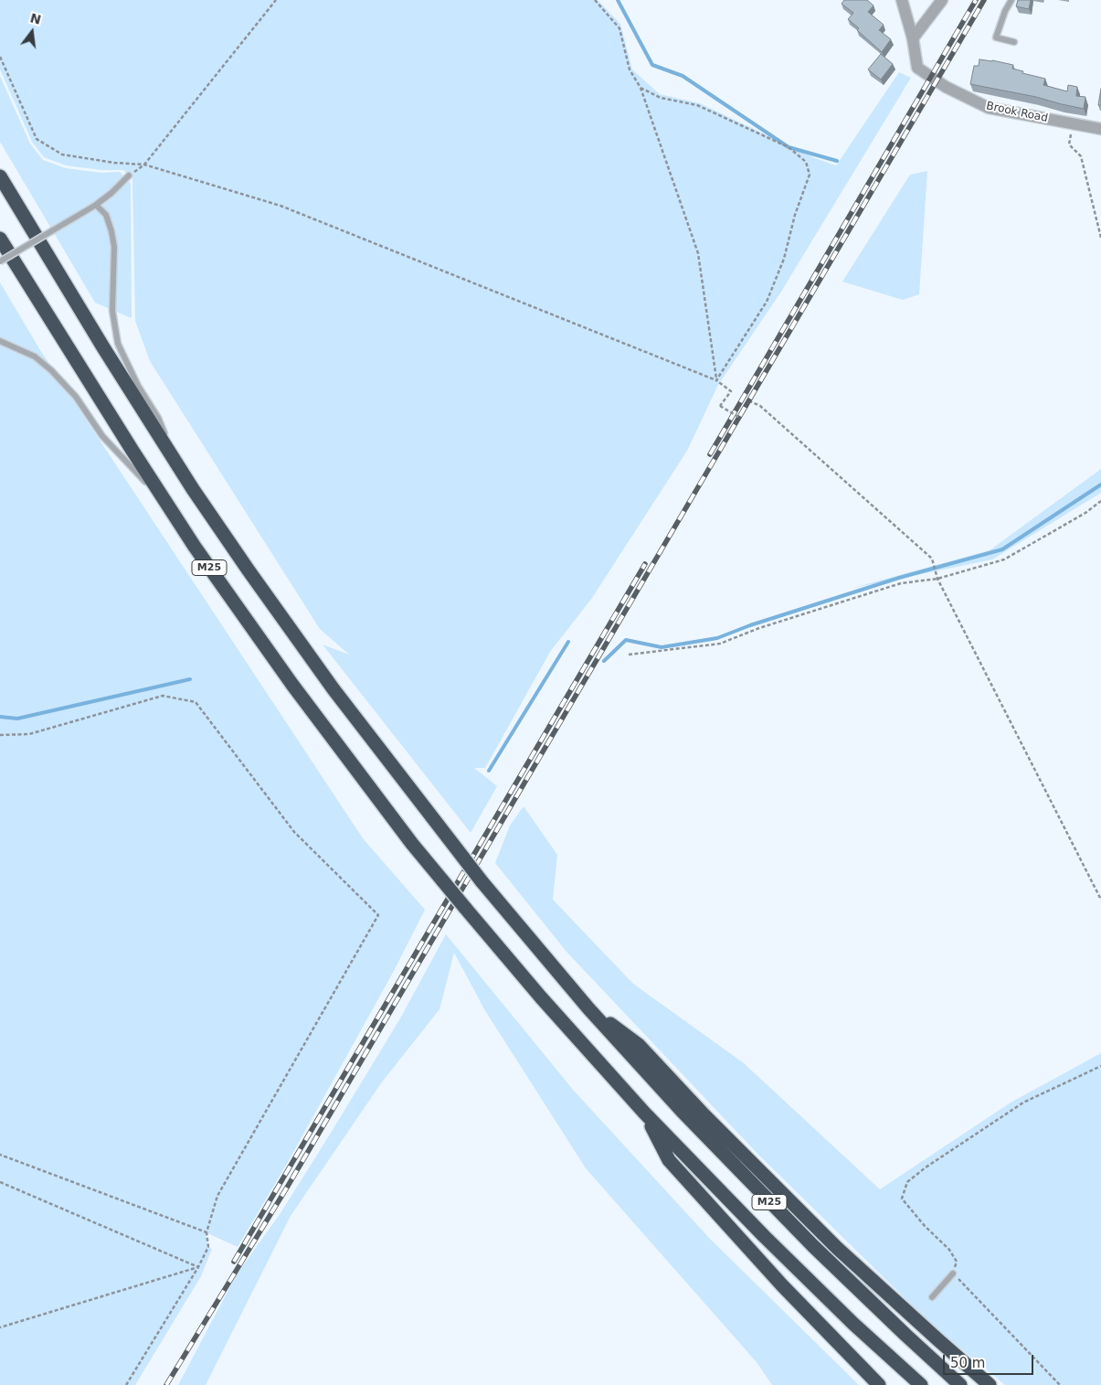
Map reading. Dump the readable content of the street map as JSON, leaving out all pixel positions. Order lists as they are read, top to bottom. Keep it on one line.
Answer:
{"streets":{"highway":["M25"],"street":["Brook Road"]},"scale_bar":"50 m","north":"top"}
